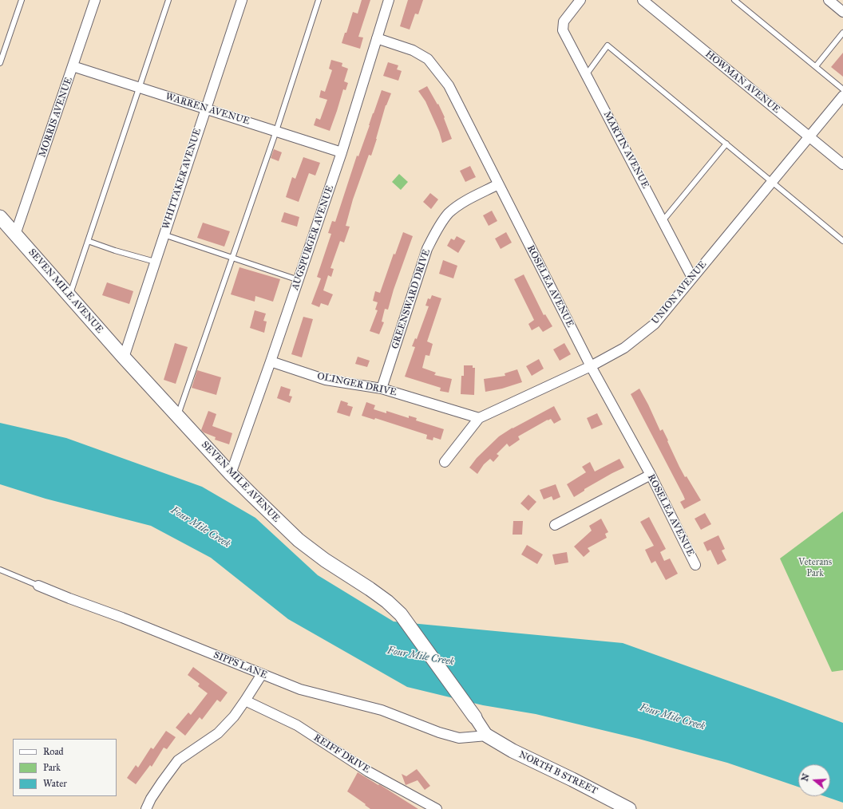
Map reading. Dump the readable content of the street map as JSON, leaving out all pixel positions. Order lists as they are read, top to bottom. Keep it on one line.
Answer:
{"streets":{"main road":["SEVEN MILE AVENUE","NORTH B STREET"],"street":["HOWMAN AVENUE","WARREN AVENUE","MORRIS AVENUE","MARTIN AVENUE","WHITTAKER AVENUE","AUGSPURGER AVENUE","ROSELEA AVENUE","UNION AVENUE","GREENSWARD DRIVE","OLINGER DRIVE","SIPPS LANE","REIFF DRIVE"]},"crossings":[["HOWMAN AVENUE","UNION AVENUE"],["WARREN AVENUE","MORRIS AVENUE"],["WARREN AVENUE","WHITTAKER AVENUE"],["WARREN AVENUE","AUGSPURGER AVENUE"],["MORRIS AVENUE","SEVEN MILE AVENUE"],["MARTIN AVENUE","UNION AVENUE"],["WHITTAKER AVENUE","SEVEN MILE AVENUE"],["AUGSPURGER AVENUE","ROSELEA AVENUE"],["AUGSPURGER AVENUE","SEVEN MILE AVENUE"],["AUGSPURGER AVENUE","OLINGER DRIVE"],["ROSELEA AVENUE","UNION AVENUE"],["ROSELEA AVENUE","GREENSWARD DRIVE"],["SEVEN MILE AVENUE","SIPPS LANE"],["SEVEN MILE AVENUE","NORTH B STREET"],["UNION AVENUE","OLINGER DRIVE"],["GREENSWARD DRIVE","OLINGER DRIVE"],["SIPPS LANE","NORTH B STREET"]],"water":["Four Mile Creek"],"parks":["Veterans Park"],"legend":["Road","Park","Water"],"north":"left"}
